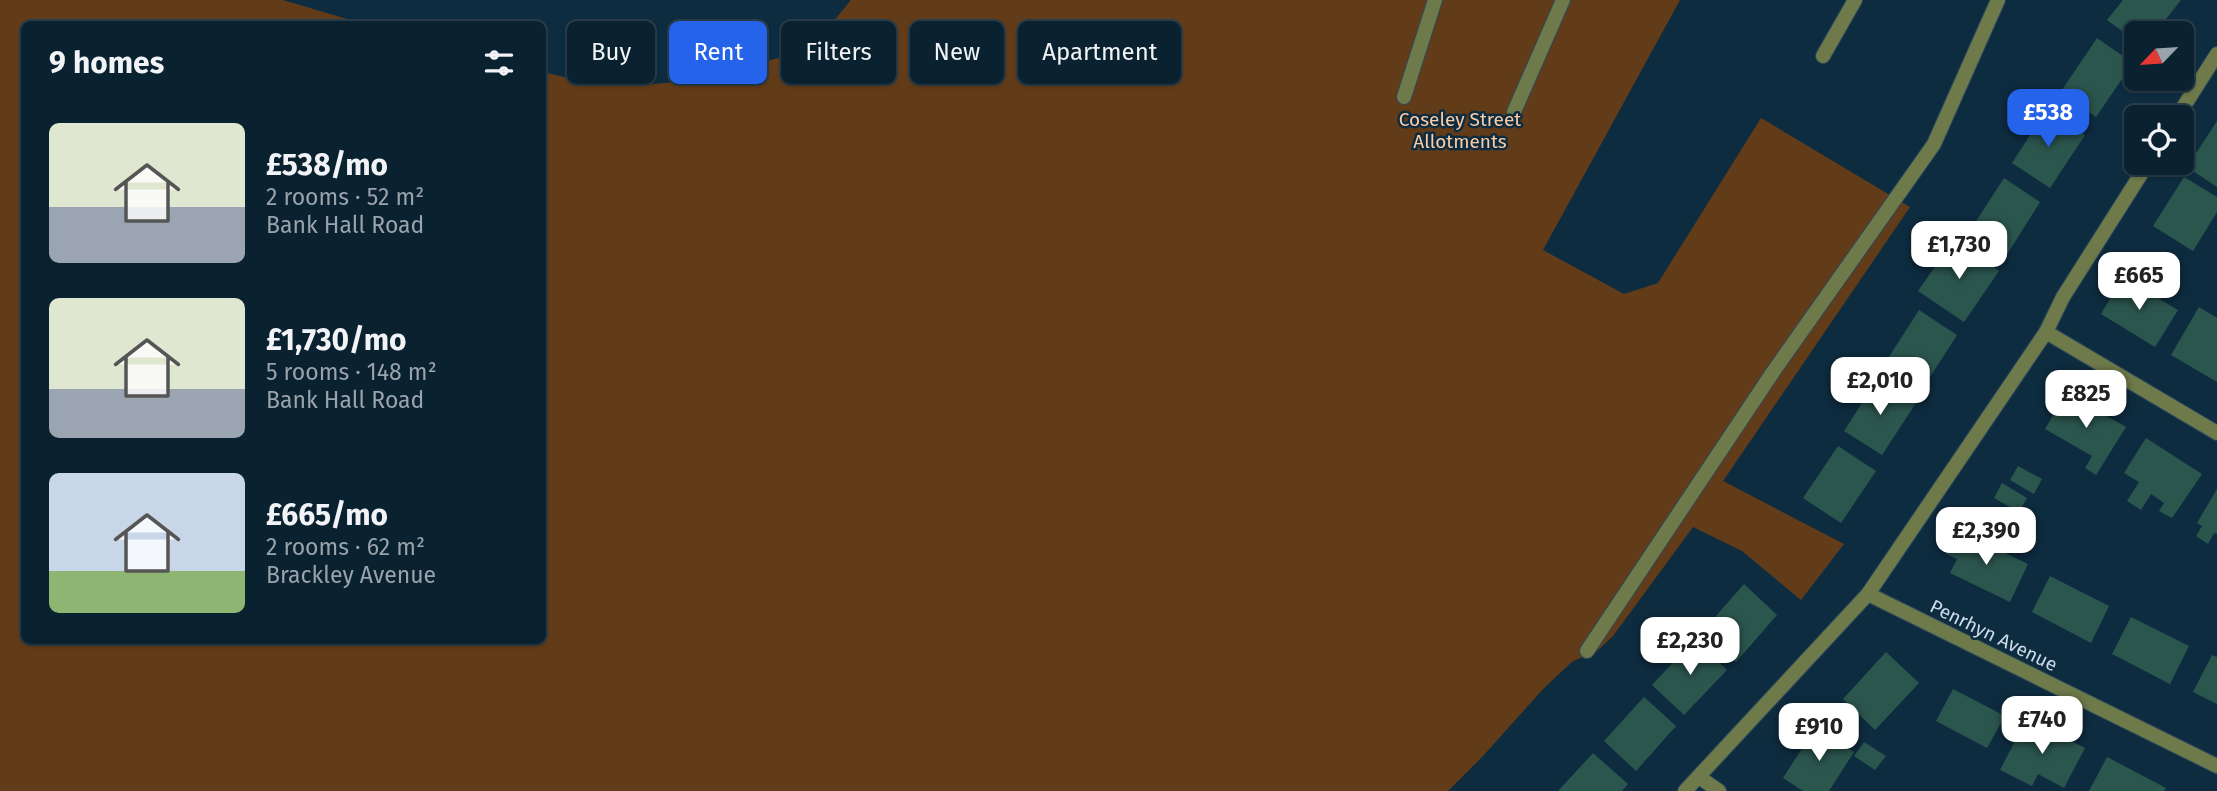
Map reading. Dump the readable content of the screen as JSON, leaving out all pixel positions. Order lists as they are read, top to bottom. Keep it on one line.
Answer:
{"streets":{"street":["Penrhyn Avenue"]},"parks":["Coseley Street Allotments"],"north":"bottom left","page":{"chip":["Buy","Rent","Filters","New","Apartment"],"heading":"9 homes","price":["£538","£1,730","£665","£2,010","£825","£2,390","£2,230","£740","£910"],"list":[{"name":"£538/mo","note":"2 rooms · 52 m² · Bank Hall Road"},{"name":"£1,730/mo","note":"5 rooms · 148 m² · Bank Hall Road"},{"name":"£665/mo","note":"2 rooms · 62 m² · Brackley Avenue"}]}}
